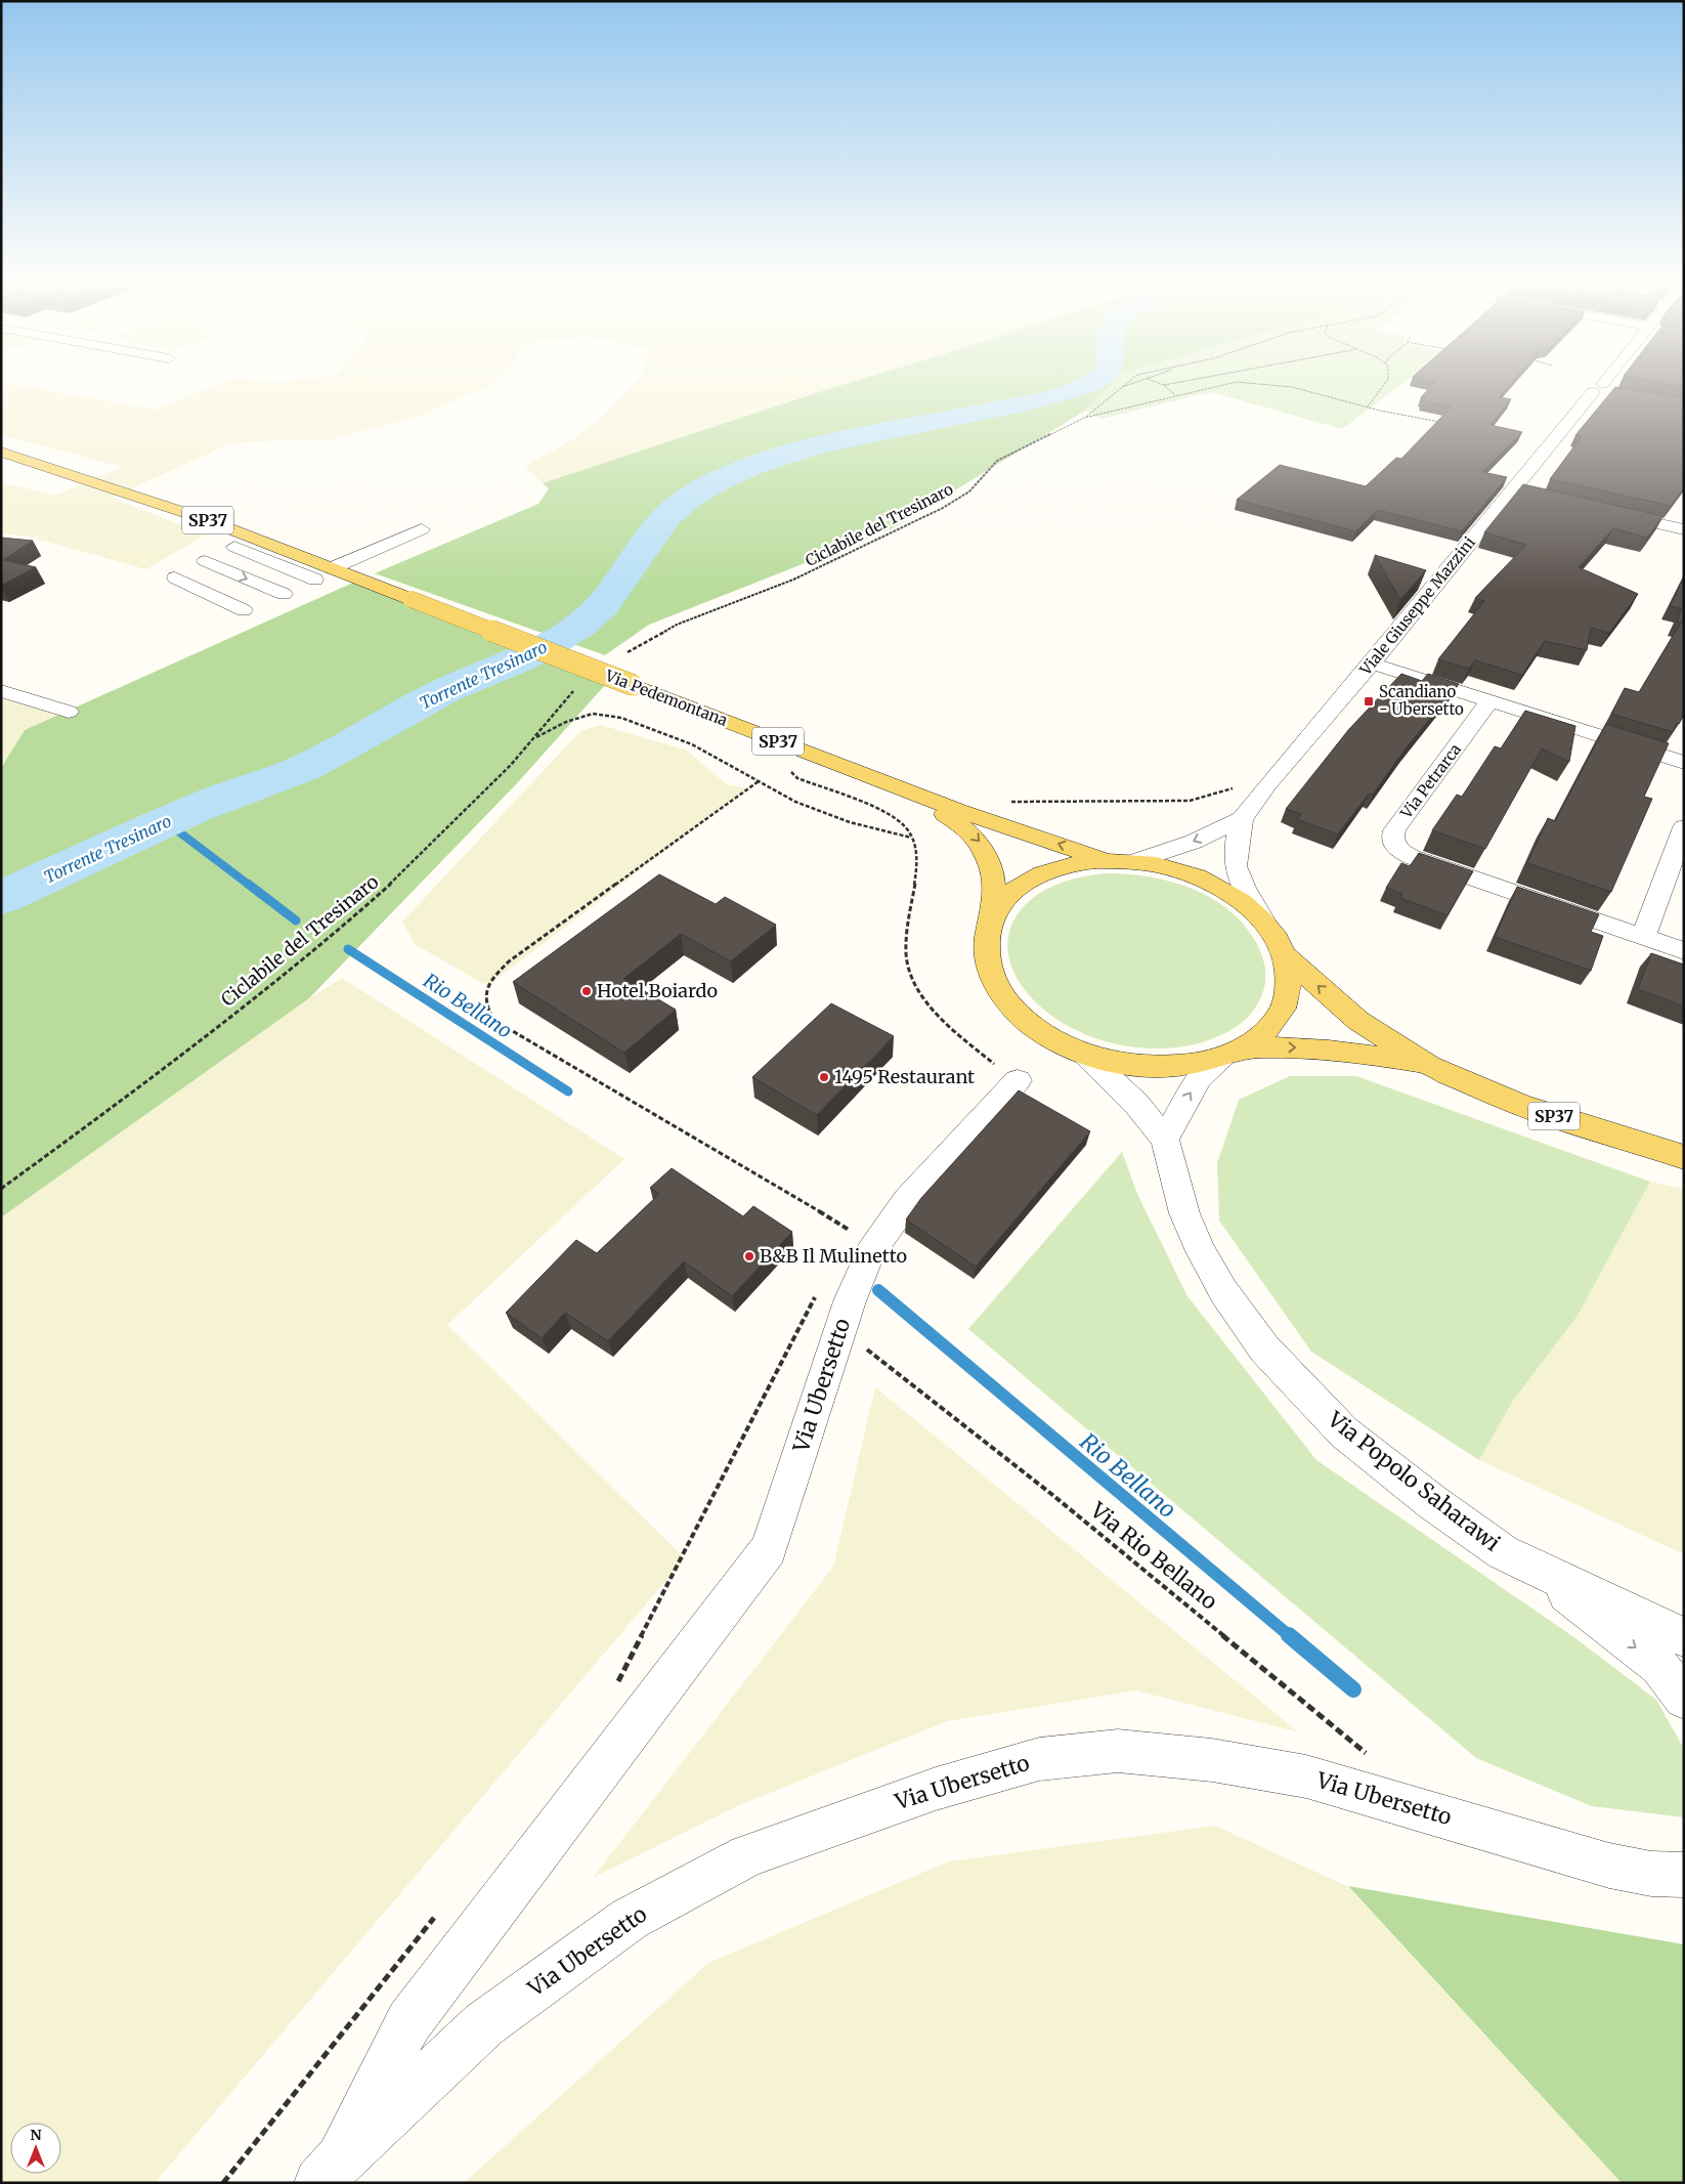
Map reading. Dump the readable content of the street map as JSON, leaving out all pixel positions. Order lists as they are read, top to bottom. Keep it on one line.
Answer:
{"streets":{"main road":["SP37","Via Pedemontana"],"street":["Viale Giuseppe Mazzini","Via Petrarca","Via Ubersetto","Via Popolo Saharawi"],"path":["Ciclabile del Tresinaro","Via Rio Bellano"]},"crossings":[["SP37","Via Pedemontana"],["Viale Giuseppe Mazzini","Via Pedemontana"],["Via Pedemontana","Via Popolo Saharawi"],["Via Ubersetto","Via Rio Bellano"]],"water":["Torrente Tresinaro","Rio Bellano"],"places":{"transit":["Scandiano - Ubersetto"],"other":["Hotel Boiardo","1495 Restaurant","B&B Il Mulinetto"]},"north":"top"}
